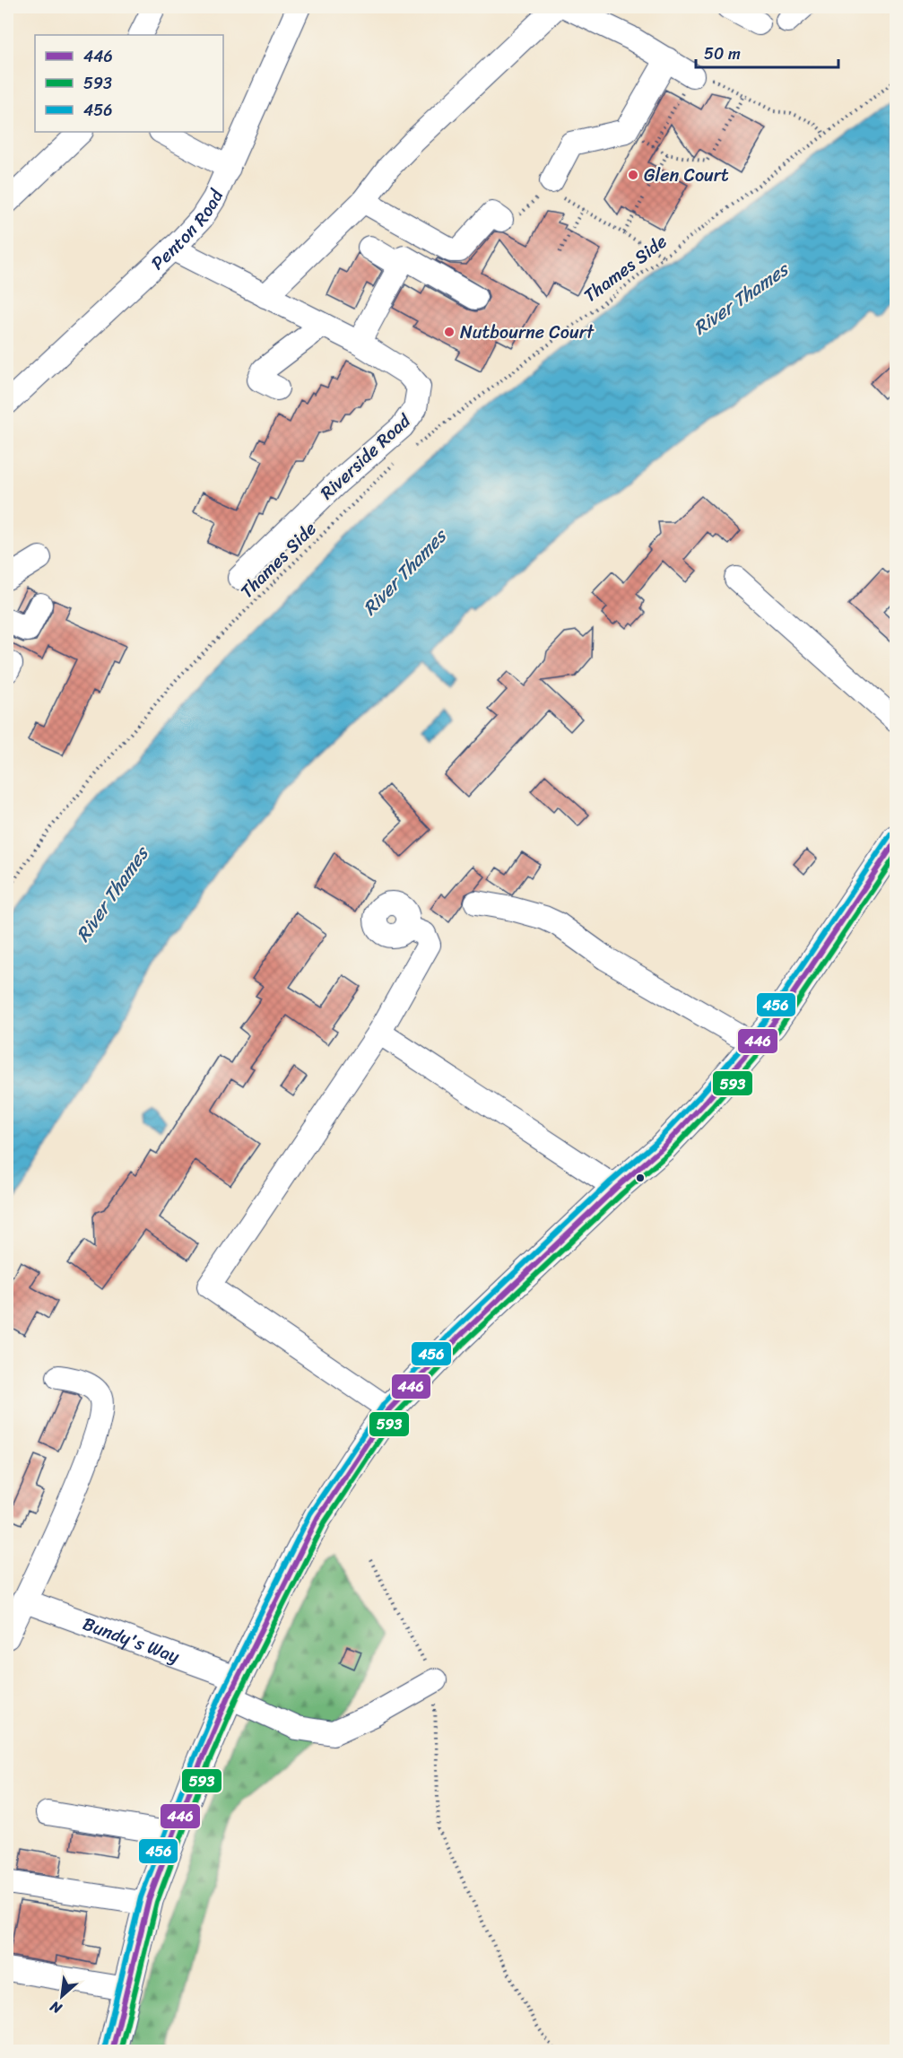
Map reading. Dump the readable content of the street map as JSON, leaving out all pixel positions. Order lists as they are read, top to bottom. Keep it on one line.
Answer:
{"streets":{"street":["Penton Road","Riverside Road","Bundy's Way"],"path":["Thames Side"]},"crossings":[["Penton Road","Riverside Road"]],"water":["River Thames"],"places":["Glen Court","Nutbourne Court"],"lines":["transit line 456","transit line 446","transit line 593"],"legend":["446","593","456"],"scale_bar":"50 m","north":"bottom left"}
